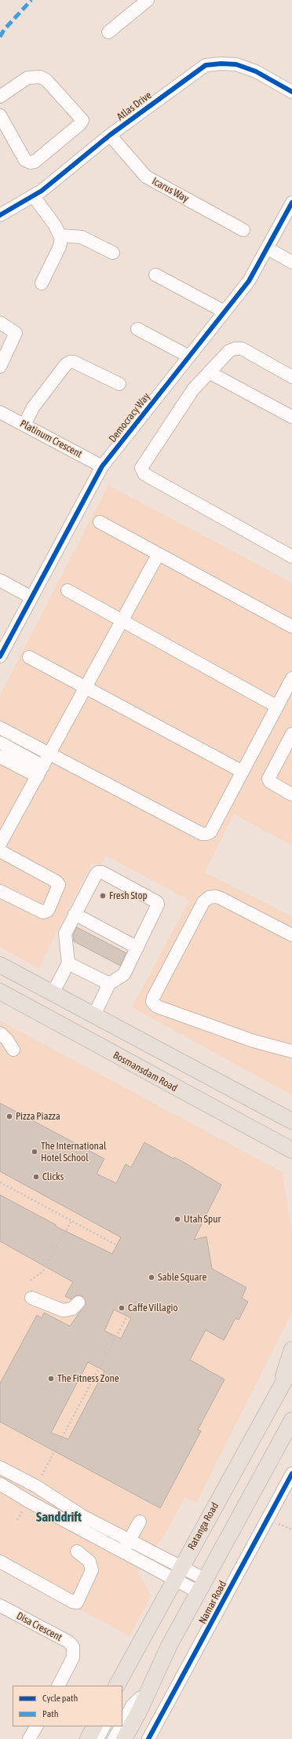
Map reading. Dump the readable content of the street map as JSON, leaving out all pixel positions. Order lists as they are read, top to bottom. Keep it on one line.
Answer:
{"streets":{"main road":["Bosmansdam Road","Ratanga Road"],"street":["Atlas Drive","Icarus Way","Democracy Way","Platinum Crescent","Namar Road","Disa Crescent"]},"crossings":[["Atlas Drive","Icarus Way"],["Democracy Way","Platinum Crescent"]],"districts":["Sanddrift"],"places":["Fresh Stop","Pizza Piazza","The International Hotel School","Clicks","Utah Spur","Sable Square","Caffe Villagio","The Fitness Zone"],"legend":["Cycle path","Path"]}
